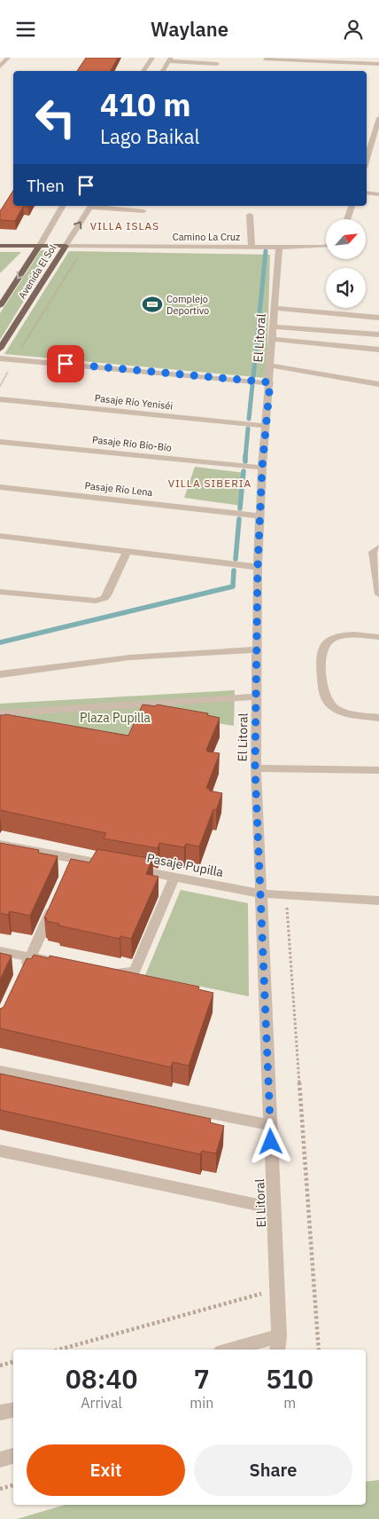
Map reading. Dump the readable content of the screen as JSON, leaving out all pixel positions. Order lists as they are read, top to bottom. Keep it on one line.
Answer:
{"streets":{"main road":["Camino La Cruz","Avenida El Sol"],"street":["El Litoral","Pasaje Río Yeniséi","Pasaje Río Bío-Bío","Pasaje Río Lena","Pasaje Pupilla"]},"crossings":[["Camino La Cruz","Avenida El Sol"],["Camino La Cruz","El Litoral"],["El Litoral","Pasaje Río Yeniséi"],["El Litoral","Pasaje Río Bío-Bío"],["El Litoral","Pasaje Río Lena"],["El Litoral","Pasaje Pupilla"]],"districts":["VILLA ISLAS","VILLA SIBERIA"],"parks":["Plaza Pupilla"],"places":{"sports":["Complejo Deportivo"]},"north":"top right","page":{"header":"Waylane","turn":["410 m","Lago Baikal"],"then":"Then","eta":["08:40","Arrival","7","min","510","m"],"buttons":["Exit","Share"]}}
